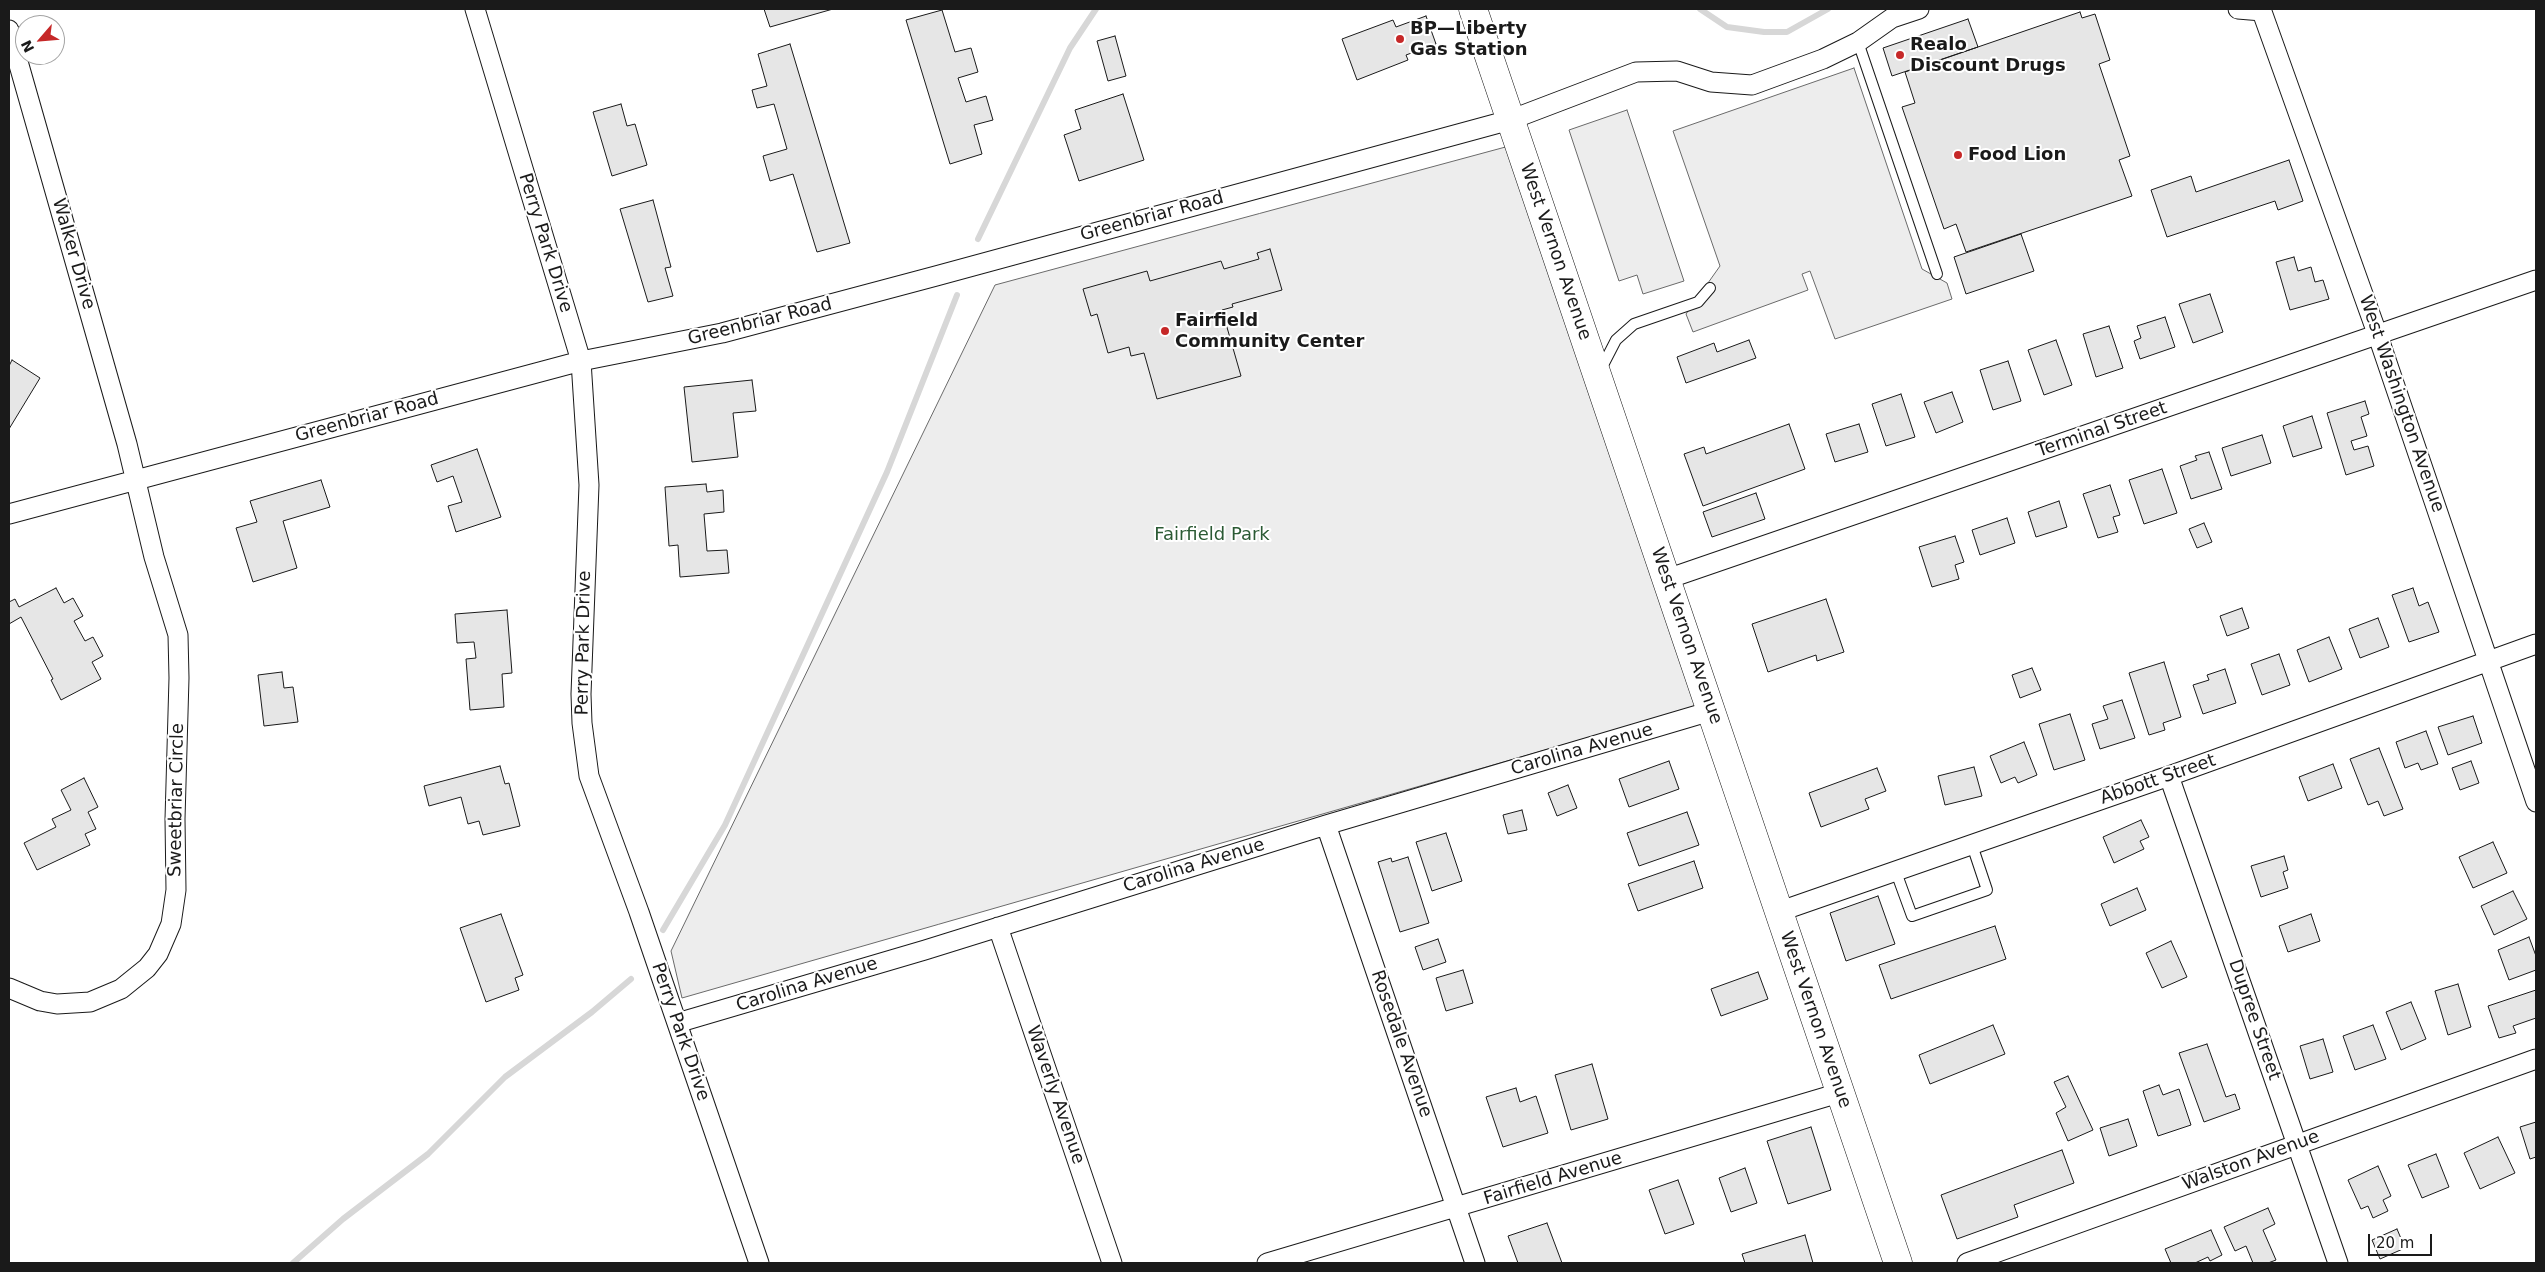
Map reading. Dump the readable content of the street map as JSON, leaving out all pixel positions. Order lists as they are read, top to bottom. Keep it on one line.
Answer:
{"streets":{"main road":["West Vernon Avenue"],"street":["Greenbriar Road","Perry Park Drive","Walker Drive","West Washington Avenue","Terminal Street","Carolina Avenue","Abbott Street","Sweetbriar Circle","Dupree Street","Rosedale Avenue","Waverly Avenue","Walston Avenue","Fairfield Avenue"]},"crossings":[["Greenbriar Road","Perry Park Drive"],["Greenbriar Road","West Vernon Avenue"],["Greenbriar Road","Walker Drive"],["Greenbriar Road","Sweetbriar Circle"],["Perry Park Drive","Carolina Avenue"],["West Vernon Avenue","Terminal Street"],["West Vernon Avenue","Carolina Avenue"],["West Vernon Avenue","Abbott Street"],["West Vernon Avenue","Fairfield Avenue"],["Walker Drive","Sweetbriar Circle"],["West Washington Avenue","Terminal Street"],["West Washington Avenue","Abbott Street"],["Carolina Avenue","Rosedale Avenue"],["Carolina Avenue","Waverly Avenue"],["Abbott Street","Dupree Street"],["Dupree Street","Walston Avenue"],["Rosedale Avenue","Fairfield Avenue"]],"parks":["Fairfield Park"],"places":["BP—Liberty Gas Station","Realo Discount Drugs","Food Lion","Fairfield Community Center"],"scale_bar":"20 m","north":"bottom left"}
